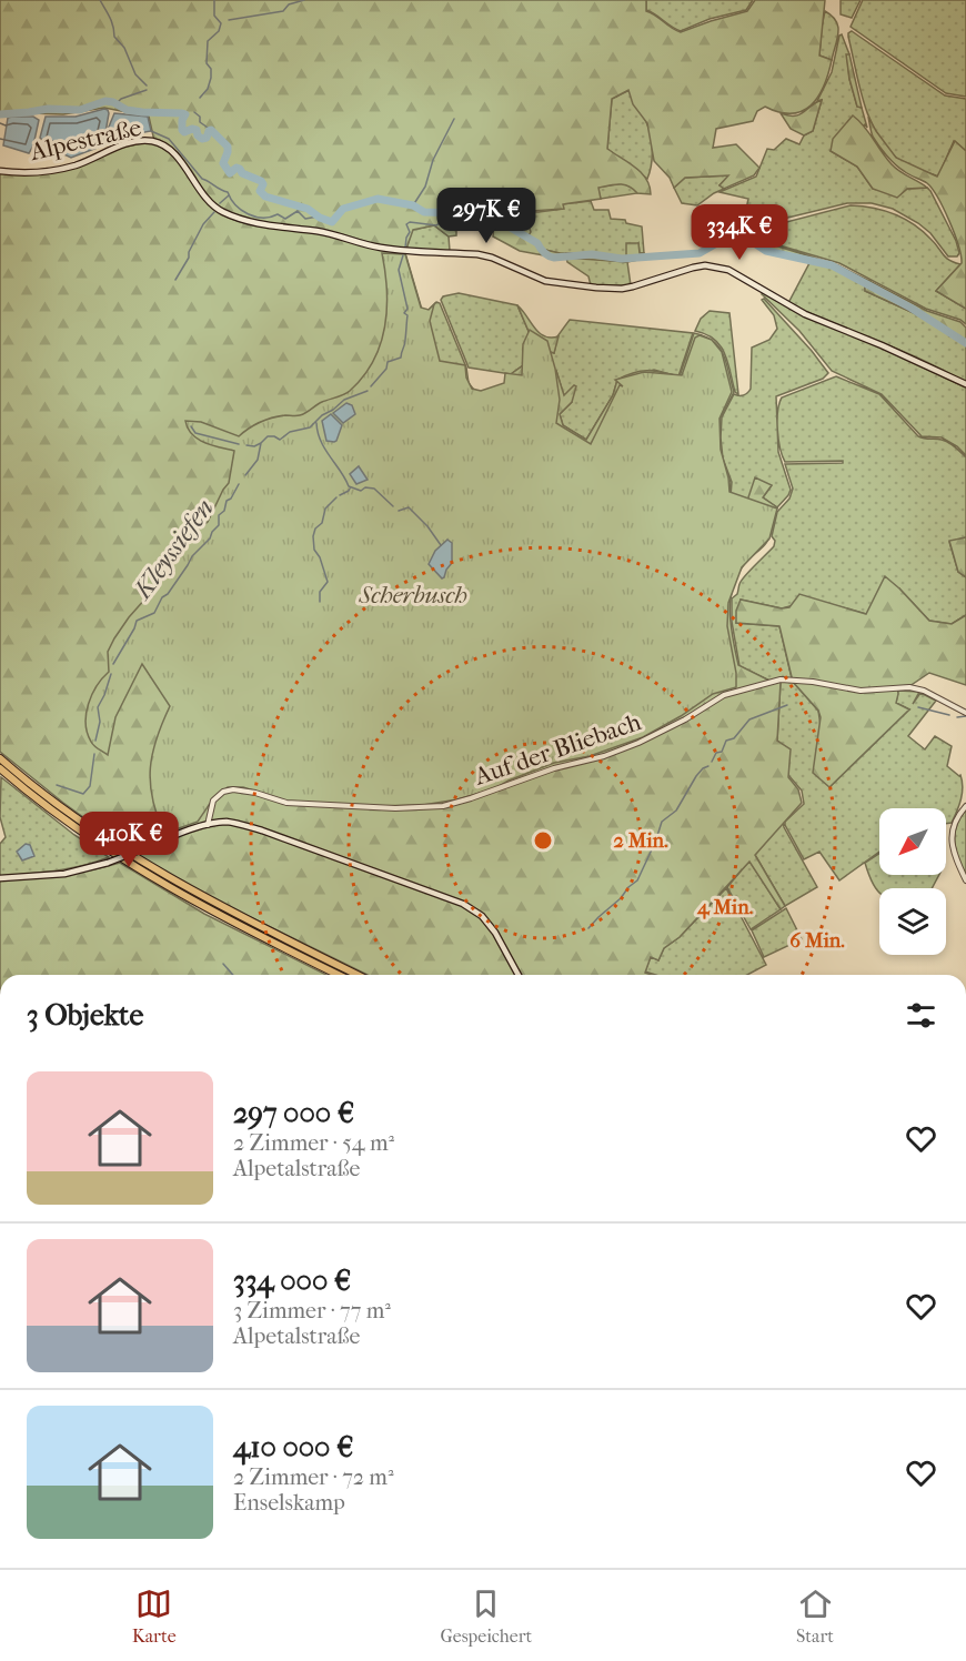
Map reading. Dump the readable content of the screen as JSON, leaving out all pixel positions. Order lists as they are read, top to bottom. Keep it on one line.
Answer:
{"streets":{"main road":["Alpestraße"],"street":["Auf der Bliebach"]},"water":["Kleyssiefen"],"parks":["Scherbusch"],"north":"bottom left","page":{"price":["297K €","334K €","410K €"],"heading":"3 Objekte","list":[{"name":"297 000 €","note":"2 Zimmer · 54 m² · Alpetalstraße"},{"name":"334 000 €","note":"3 Zimmer · 77 m² · Alpetalstraße"},{"name":"410 000 €","note":"2 Zimmer · 72 m² · Enselskamp"}],"tabs":["Karte","Gespeichert","Start"]},"rings":["2 Min.","4 Min.","6 Min."]}
